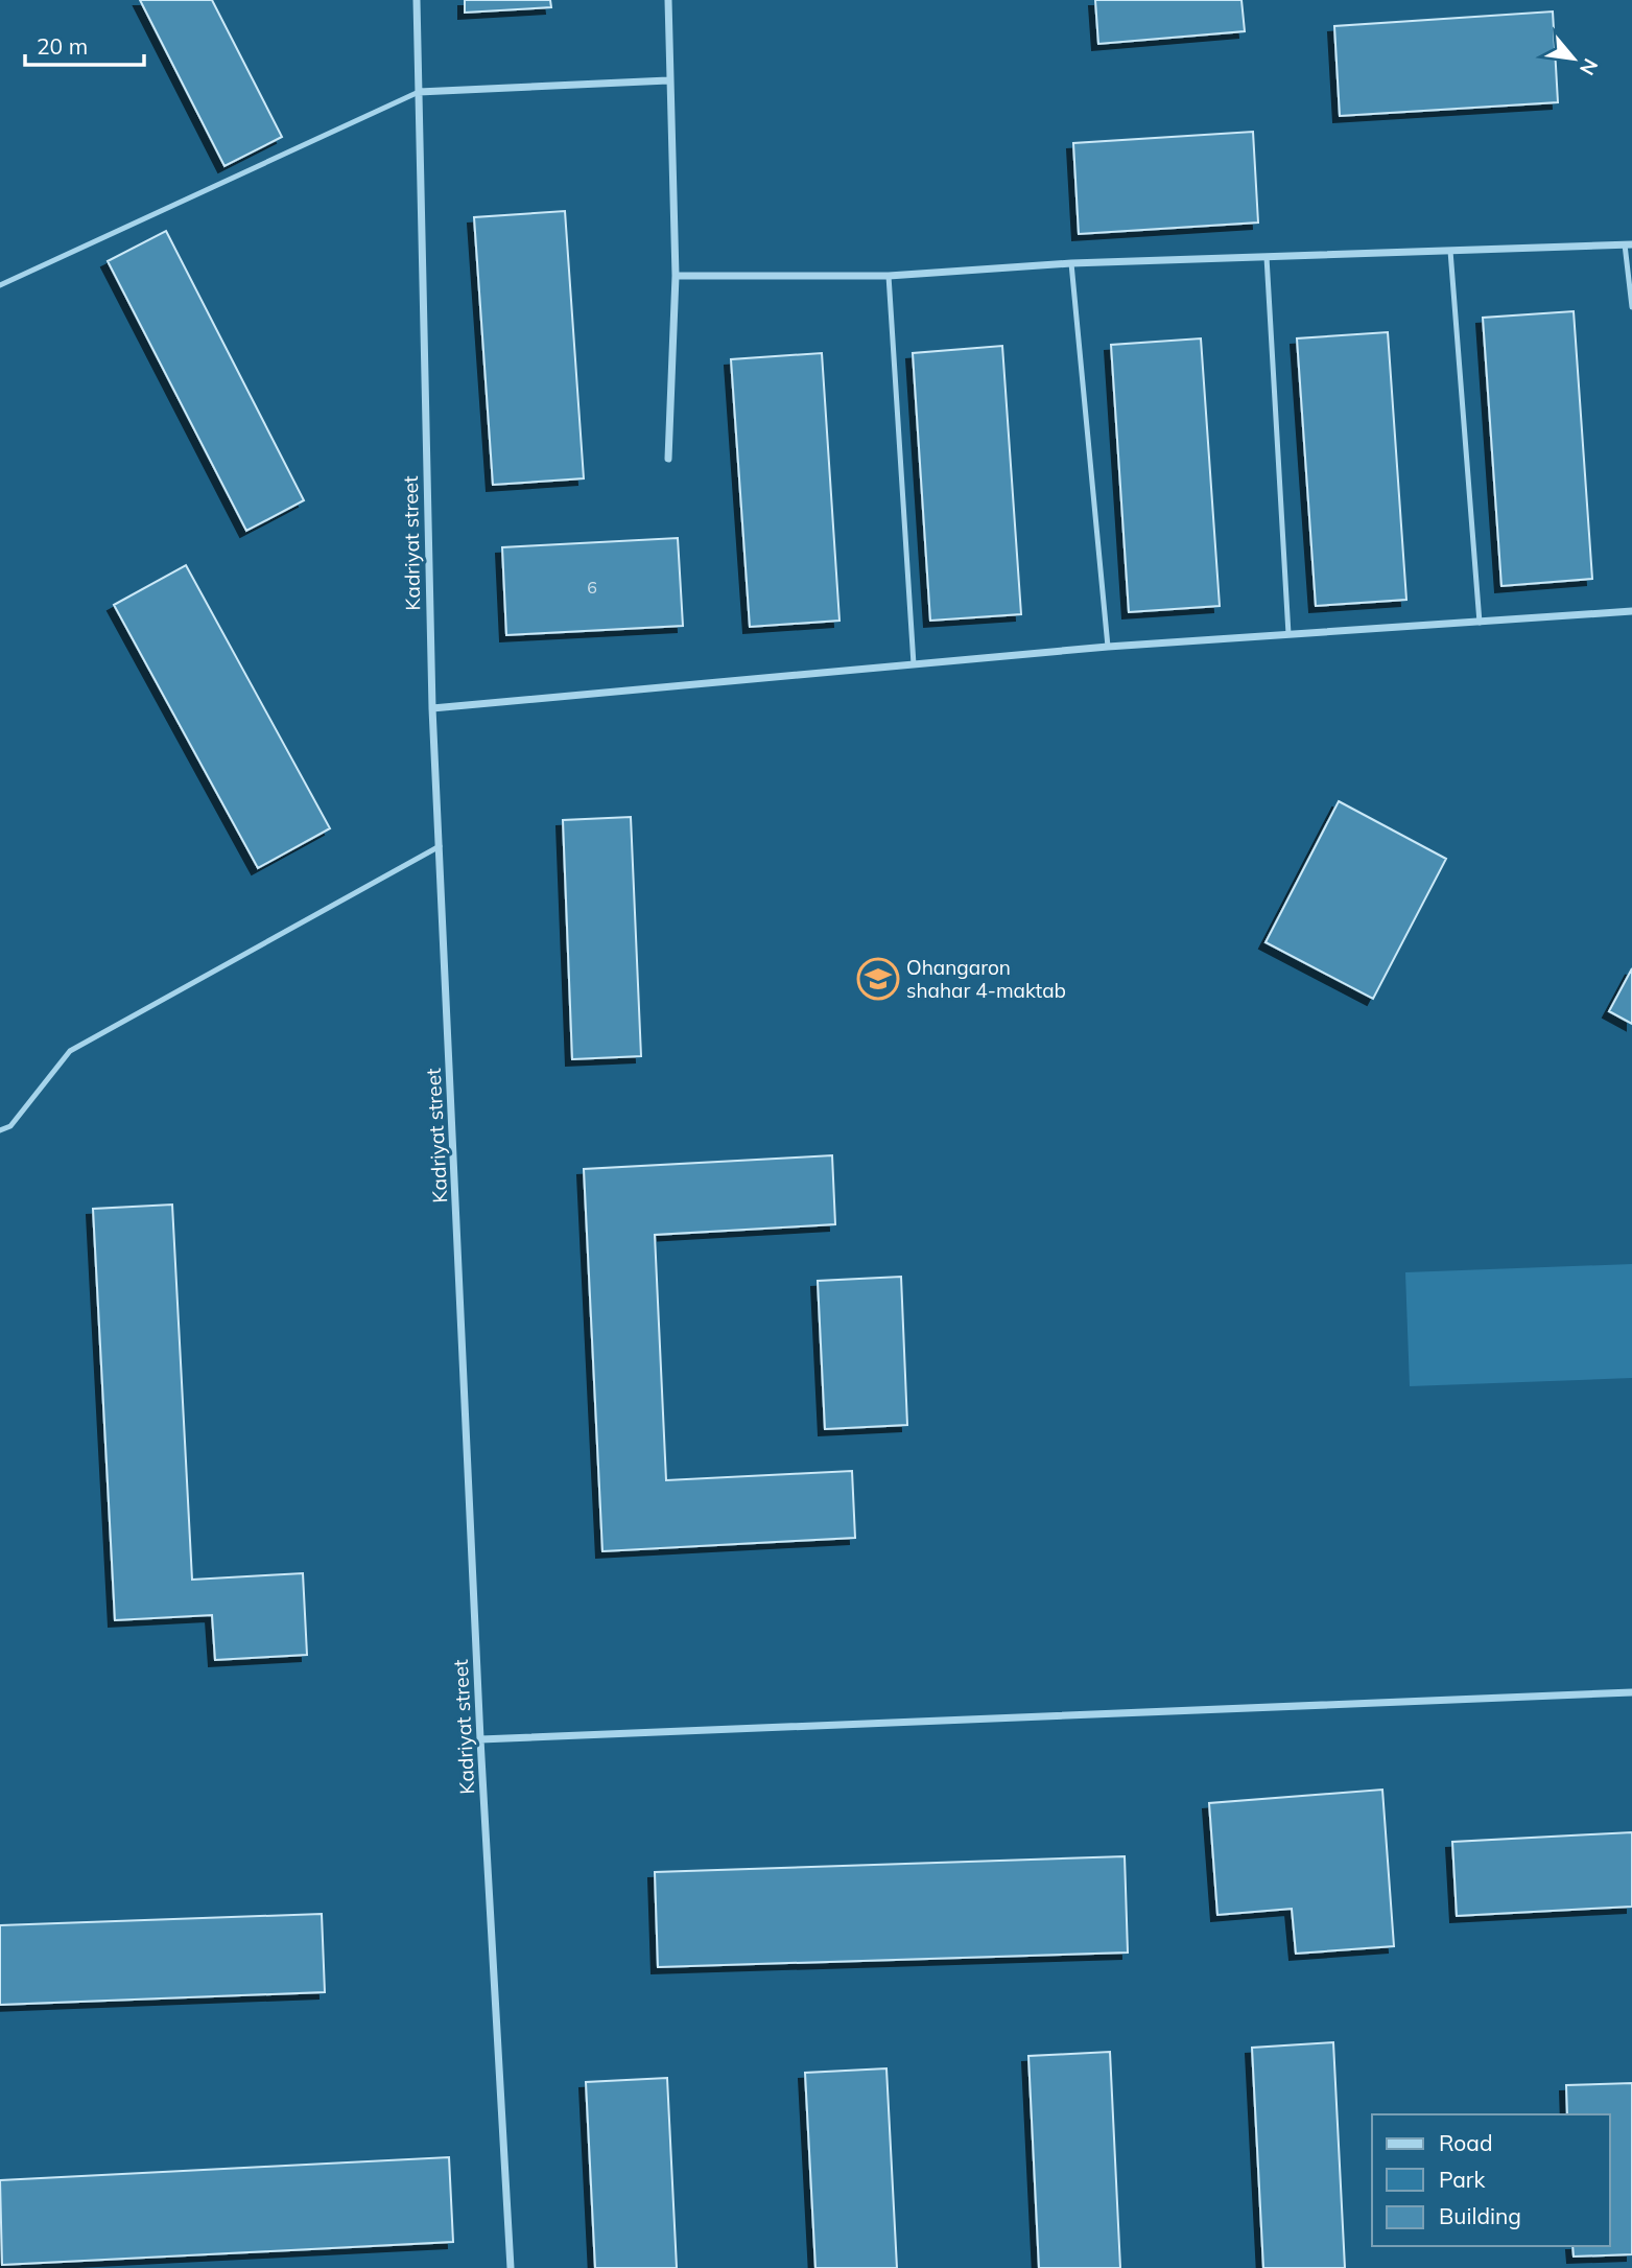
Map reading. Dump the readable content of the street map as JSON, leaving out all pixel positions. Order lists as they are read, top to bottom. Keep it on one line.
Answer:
{"streets":{"street":["Kadriyat street"]},"places":{"school or university":["Ohangaron shahar 4-maktab"]},"house_numbers":["6"],"legend":["Road","Park","Building"],"scale_bar":"20 m","north":"bottom right"}
